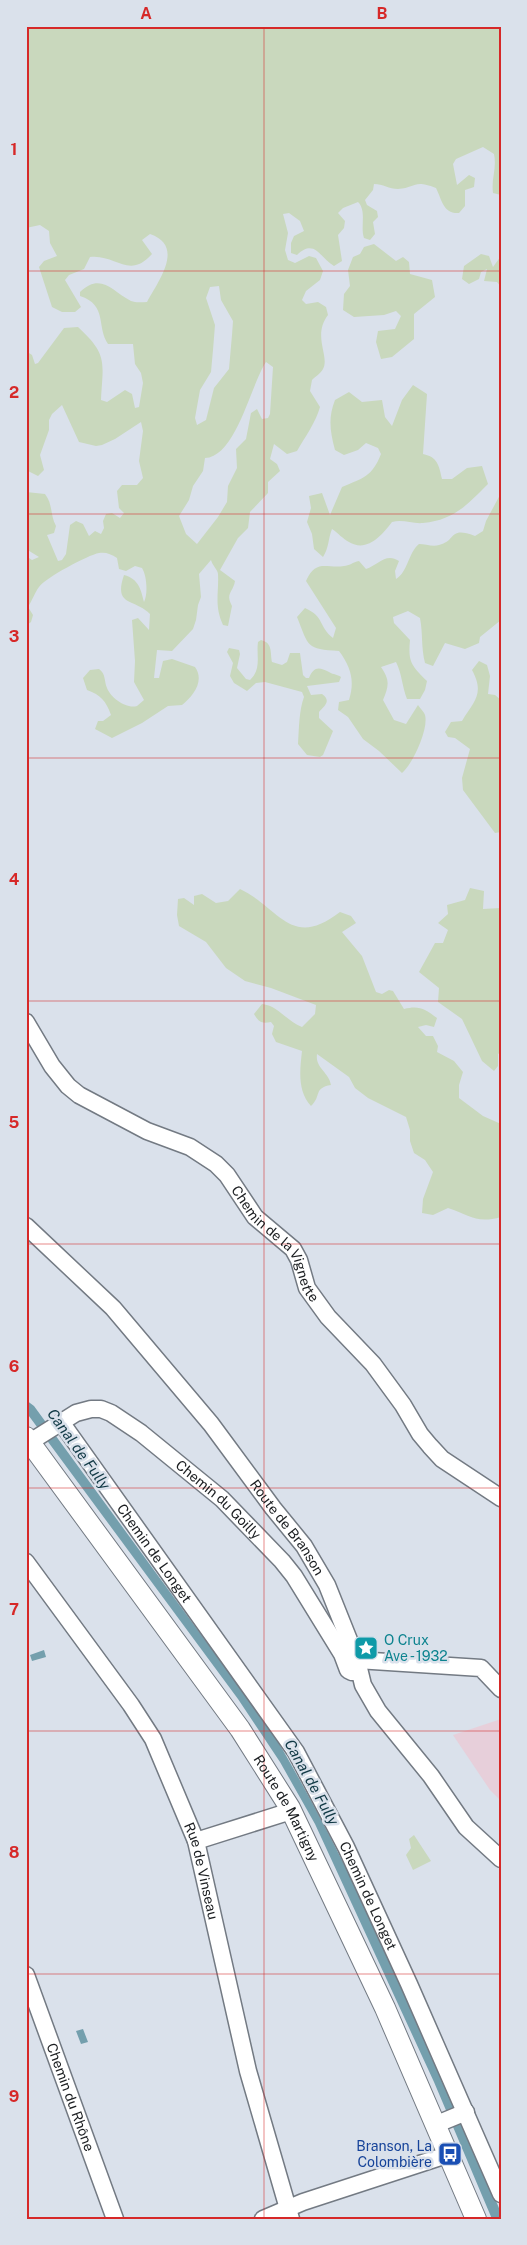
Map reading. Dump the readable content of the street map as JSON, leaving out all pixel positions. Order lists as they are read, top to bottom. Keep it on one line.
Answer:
{"streets":{"main road":["Route de Martigny"],"street":["Chemin de la Vignette","Chemin du Goilly","Route de Branson","Chemin de Longet","Rue de Vinseau","Chemin du Rhône"]},"crossings":[["Chemin du Goilly","Route de Branson"],["Chemin du Goilly","Chemin de Longet"],["Chemin du Goilly","Route de Martigny"]],"water":["Canal de Fully"],"places":{"place":["O Crux Ave - 1932"],"bus stop":["Branson, La Colombière"]},"grid":{"columns":["A","B"],"rows":["1","2","3","4","5","6","7","8","9"]}}
